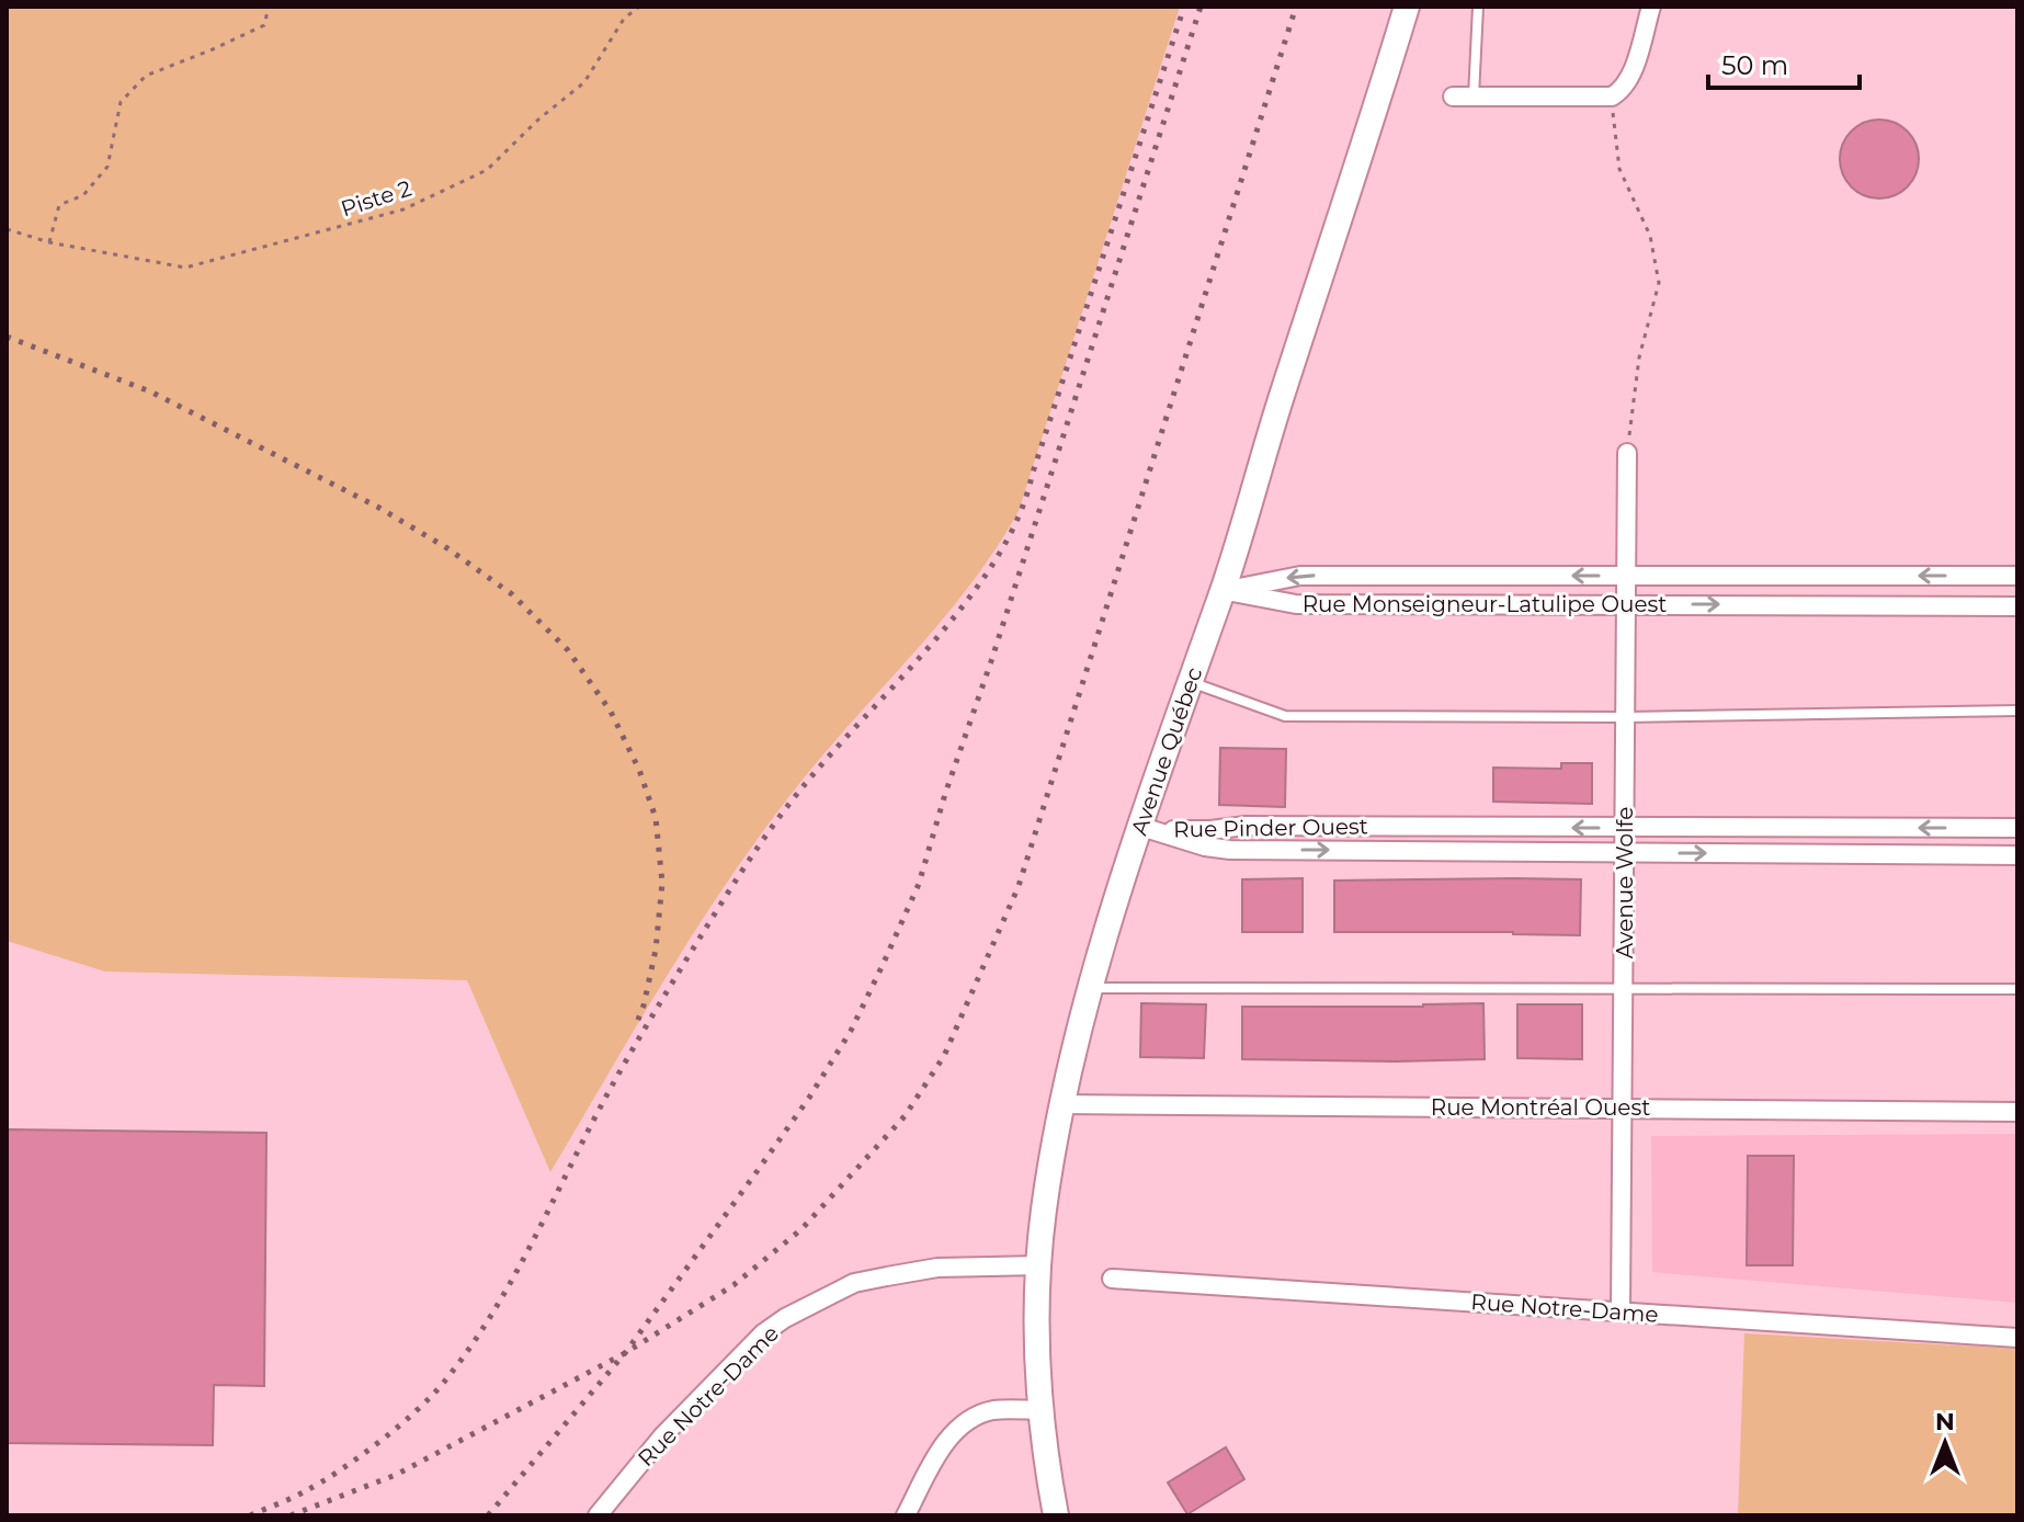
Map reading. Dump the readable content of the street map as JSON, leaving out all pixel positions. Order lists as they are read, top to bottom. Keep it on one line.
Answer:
{"streets":{"main road":["Avenue Québec"],"street":["Rue Monseigneur-Latulipe Ouest","Rue Pinder Ouest","Avenue Wolfe","Rue Montréal Ouest","Rue Notre-Dame"],"path":["Piste 2"]},"crossings":[["Rue Monseigneur-Latulipe Ouest","Avenue Québec"],["Rue Monseigneur-Latulipe Ouest","Avenue Wolfe"],["Avenue Québec","Rue Pinder Ouest"],["Avenue Québec","Rue Montréal Ouest"],["Avenue Québec","Rue Notre-Dame"],["Rue Pinder Ouest","Avenue Wolfe"],["Avenue Wolfe","Rue Montréal Ouest"],["Avenue Wolfe","Rue Notre-Dame"]],"scale_bar":"50 m","north":"top"}
